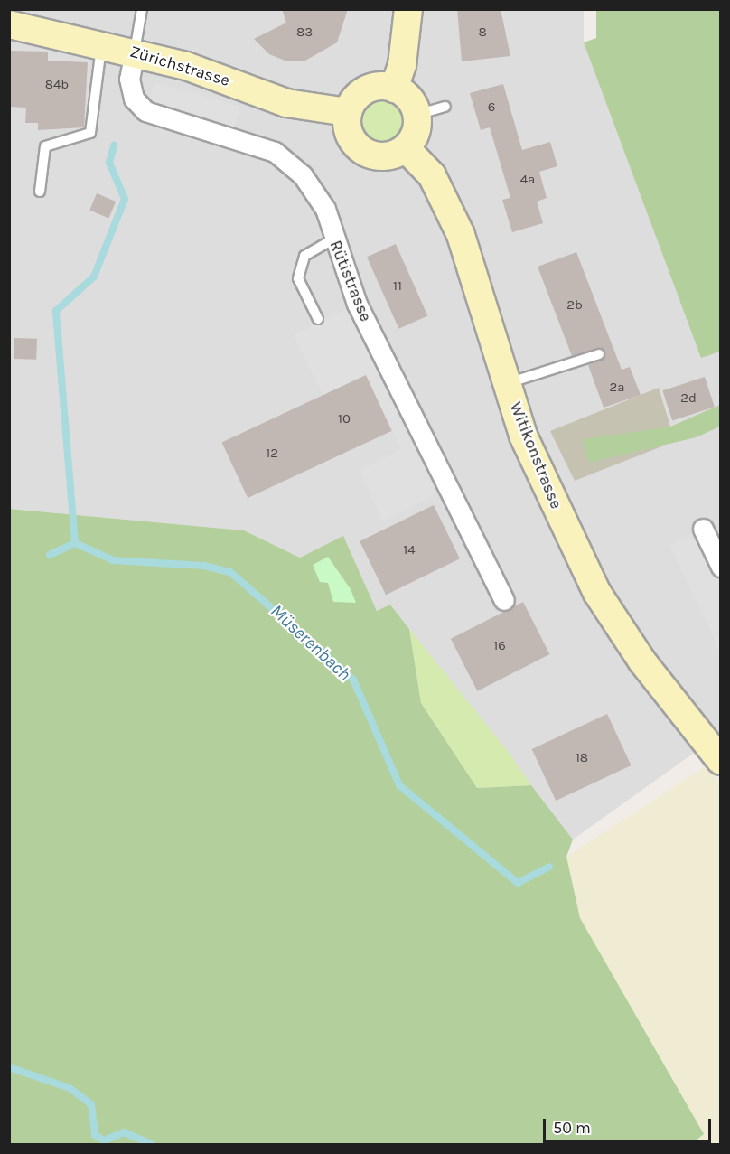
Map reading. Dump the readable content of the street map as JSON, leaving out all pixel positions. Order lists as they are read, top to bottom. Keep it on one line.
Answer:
{"streets":{"main road":["Zürichstrasse","Witikonstrasse"],"street":["Rütistrasse"]},"crossings":[["Zürichstrasse","Rütistrasse"],["Zürichstrasse","Witikonstrasse"]],"water":["Müserenbach"],"house_numbers":["83","8","84b","6","4a","11","2b","2a","2d","10","12","14","16","18"],"scale_bar":"50 m"}
